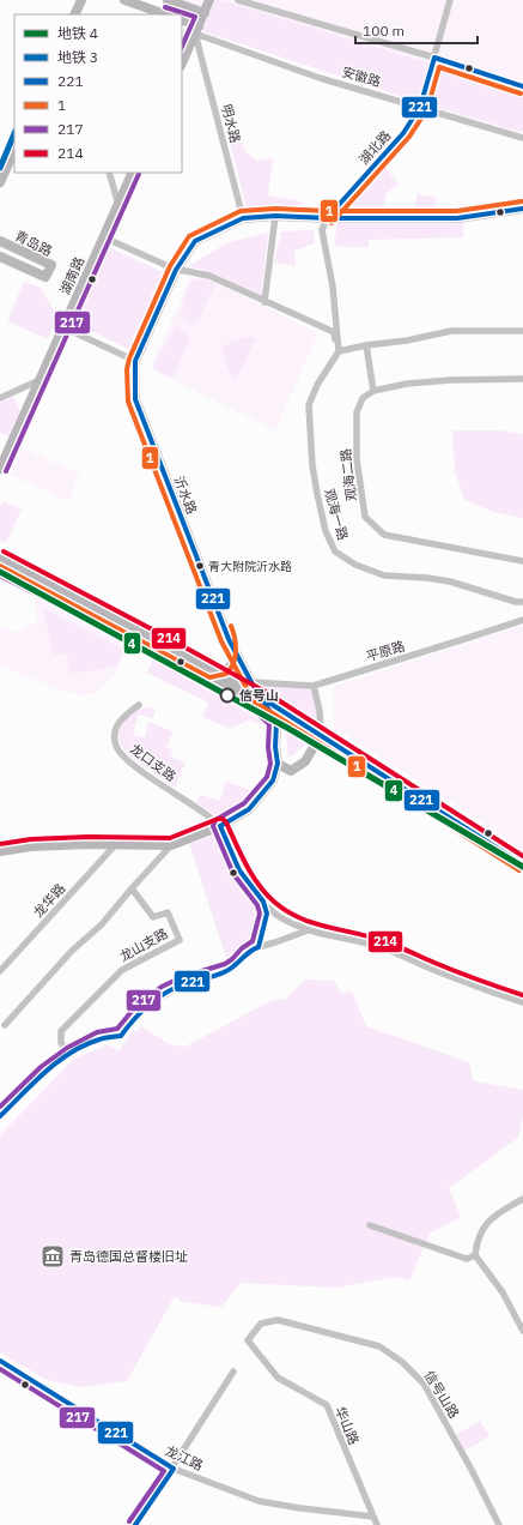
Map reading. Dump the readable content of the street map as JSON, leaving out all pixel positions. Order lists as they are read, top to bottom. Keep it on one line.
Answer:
{"streets":{"street":["安徽路","明水路","湖北路","青岛路","湖南路","观海二路","沂水路","观海一路","平原路","龙口支路","龙华路","龙山支路","信号山路","华山路","龙江路"]},"crossings":[["安徽路","明水路"],["安徽路","湖北路"],["明水路","沂水路"],["沂水路","平原路"],["信号山路","华山路"],["华山路","龙江路"]],"places":{"other":["青大附院沂水路","信号山"],"museum":["青岛德国总督楼旧址"]},"lines":["transit line 217","transit line 221","transit line 1","metro line 3","transit line 214","metro line 4"],"legend":["地铁 4","地铁 3","221","1","217","214"],"scale_bar":"100 m"}
